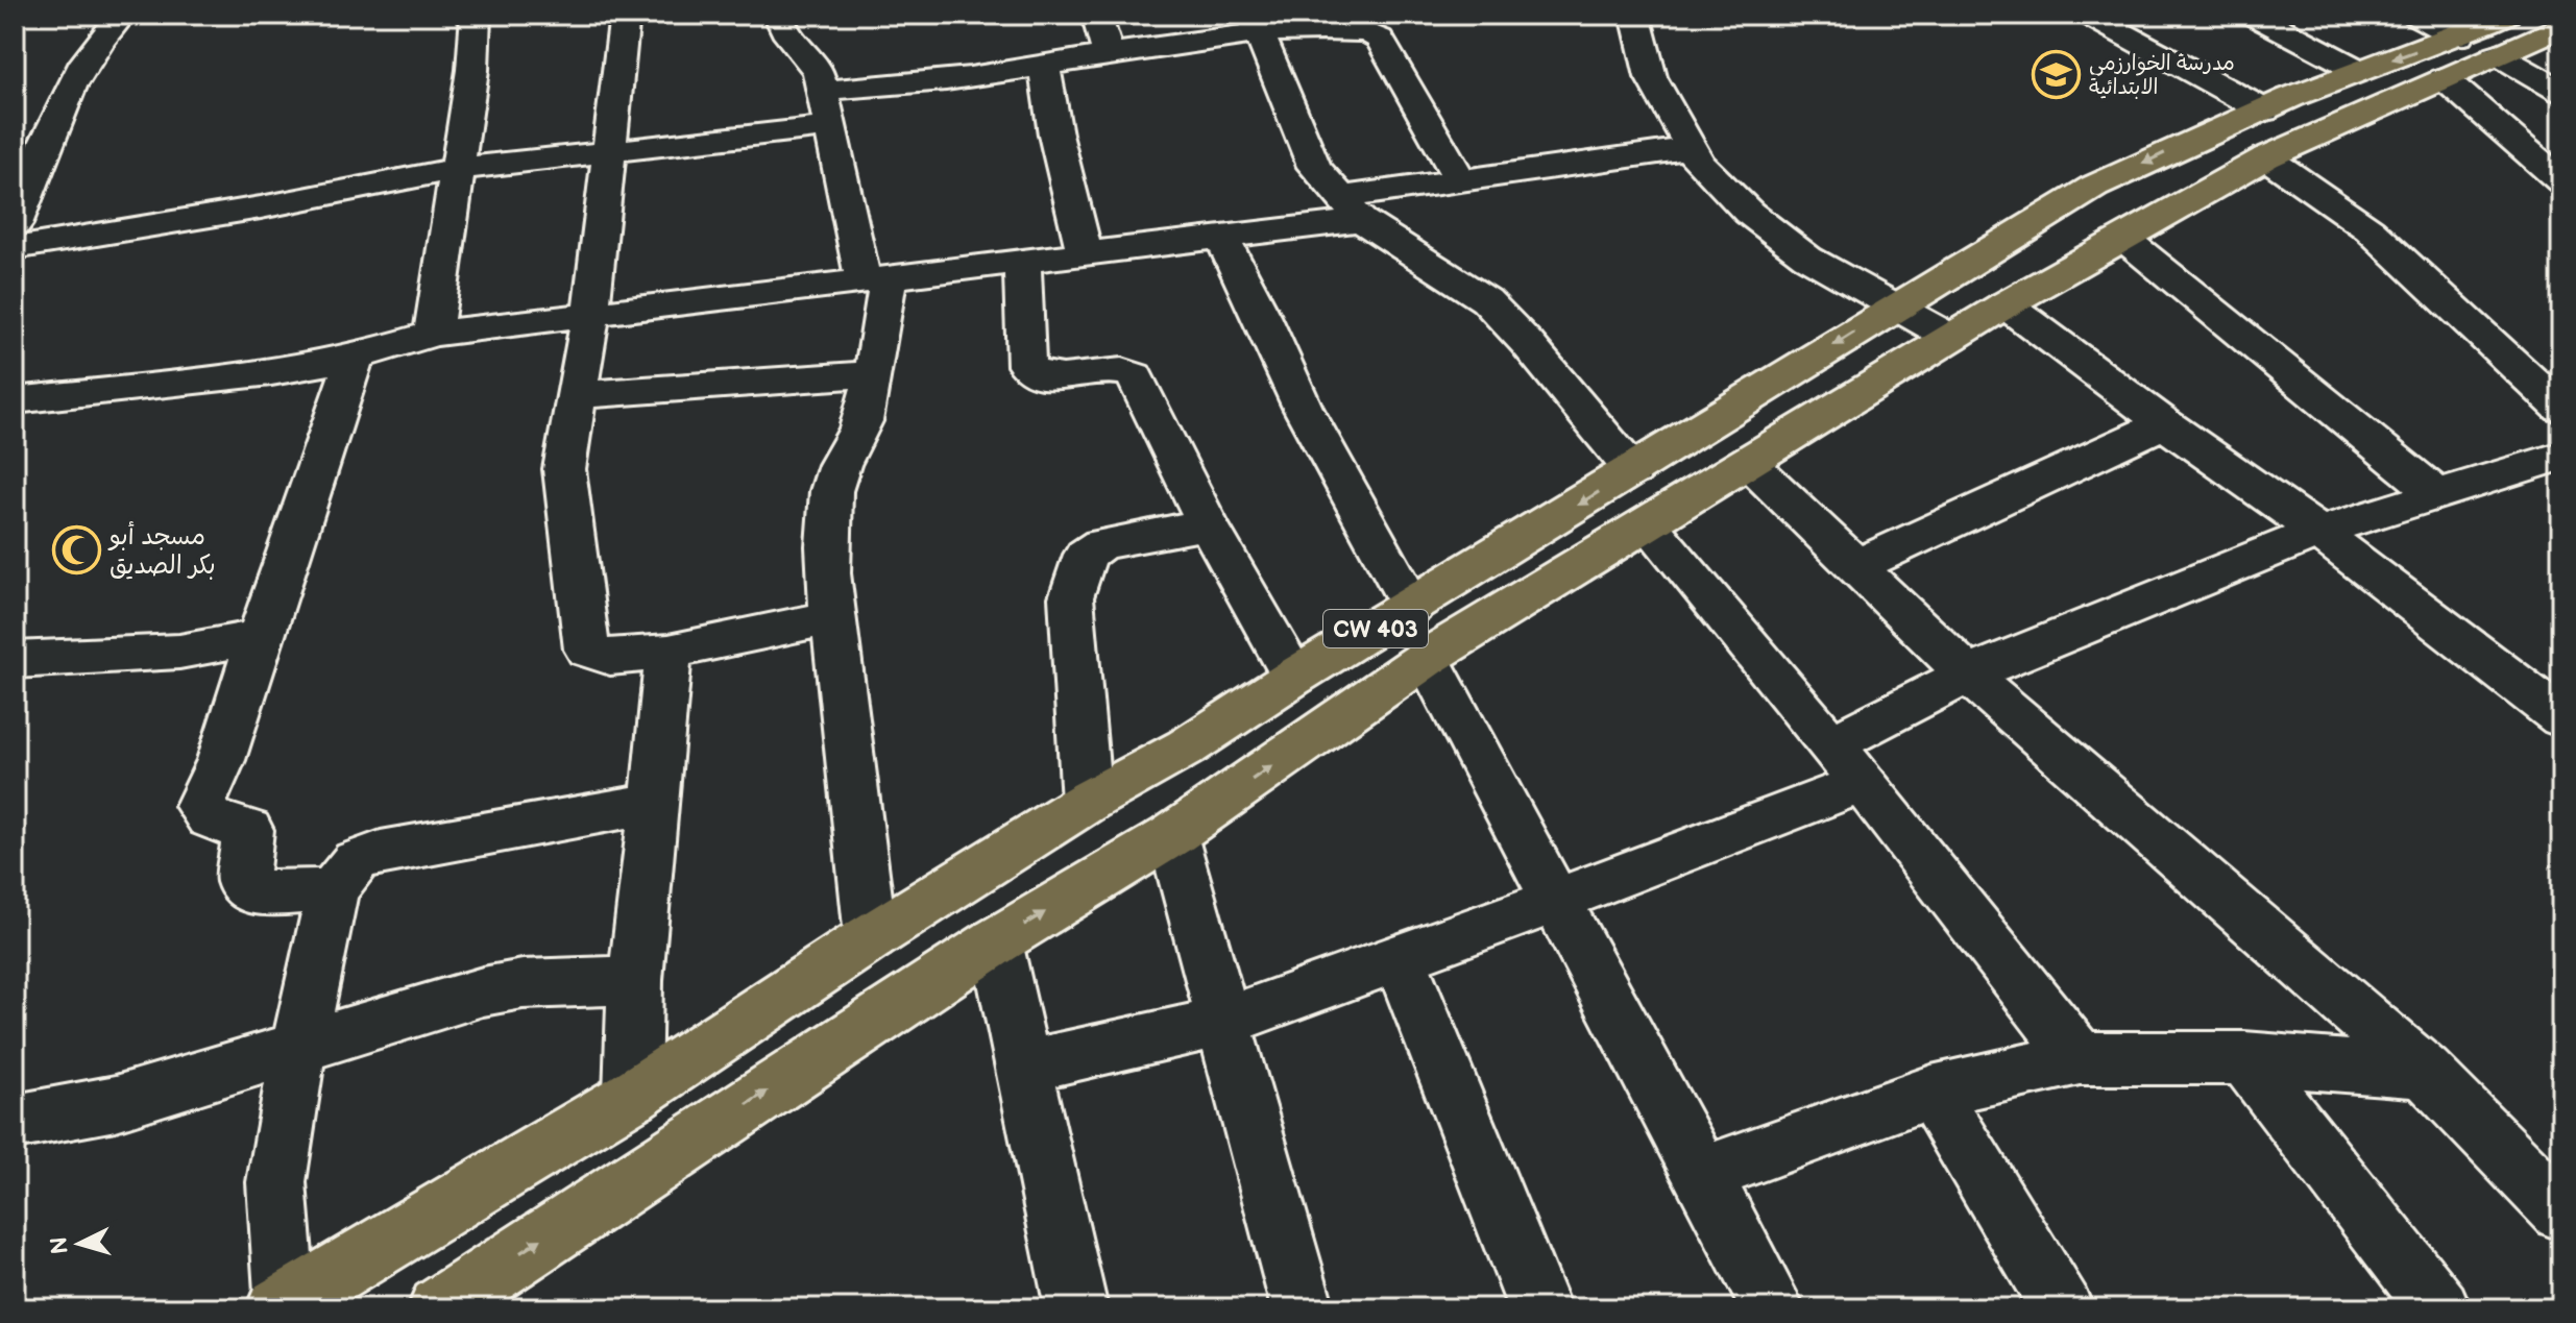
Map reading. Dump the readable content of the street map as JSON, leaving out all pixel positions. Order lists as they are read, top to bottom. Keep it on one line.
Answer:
{"streets":{"main road":["CW 403"]},"places":{"school or university":["مدرسة الخوارزمي الابتدائية"],"mosque":["مسجد أبو بكر الصديق"]},"north":"left"}
